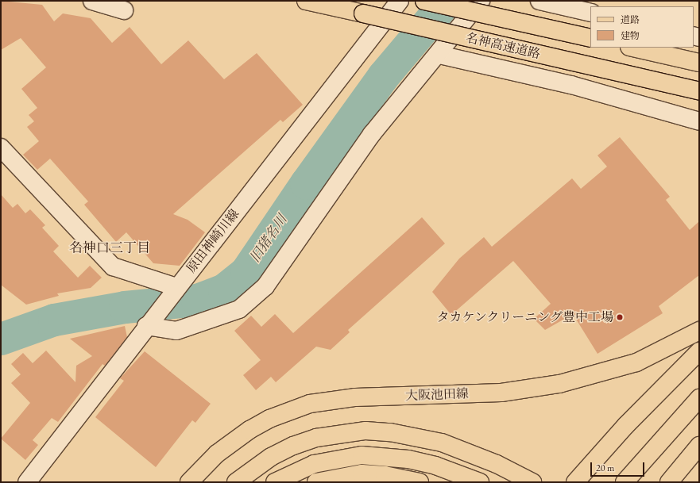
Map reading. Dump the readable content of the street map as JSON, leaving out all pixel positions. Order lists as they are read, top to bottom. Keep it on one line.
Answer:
{"streets":{"main road":["名神高速道路","大阪池田線"],"street":["原田神崎川線"]},"districts":["名神口三丁目"],"water":["旧猪名川"],"places":["タカケンクリーニング豊中工場"],"legend":["道路","建物"],"scale_bar":"20 m"}
